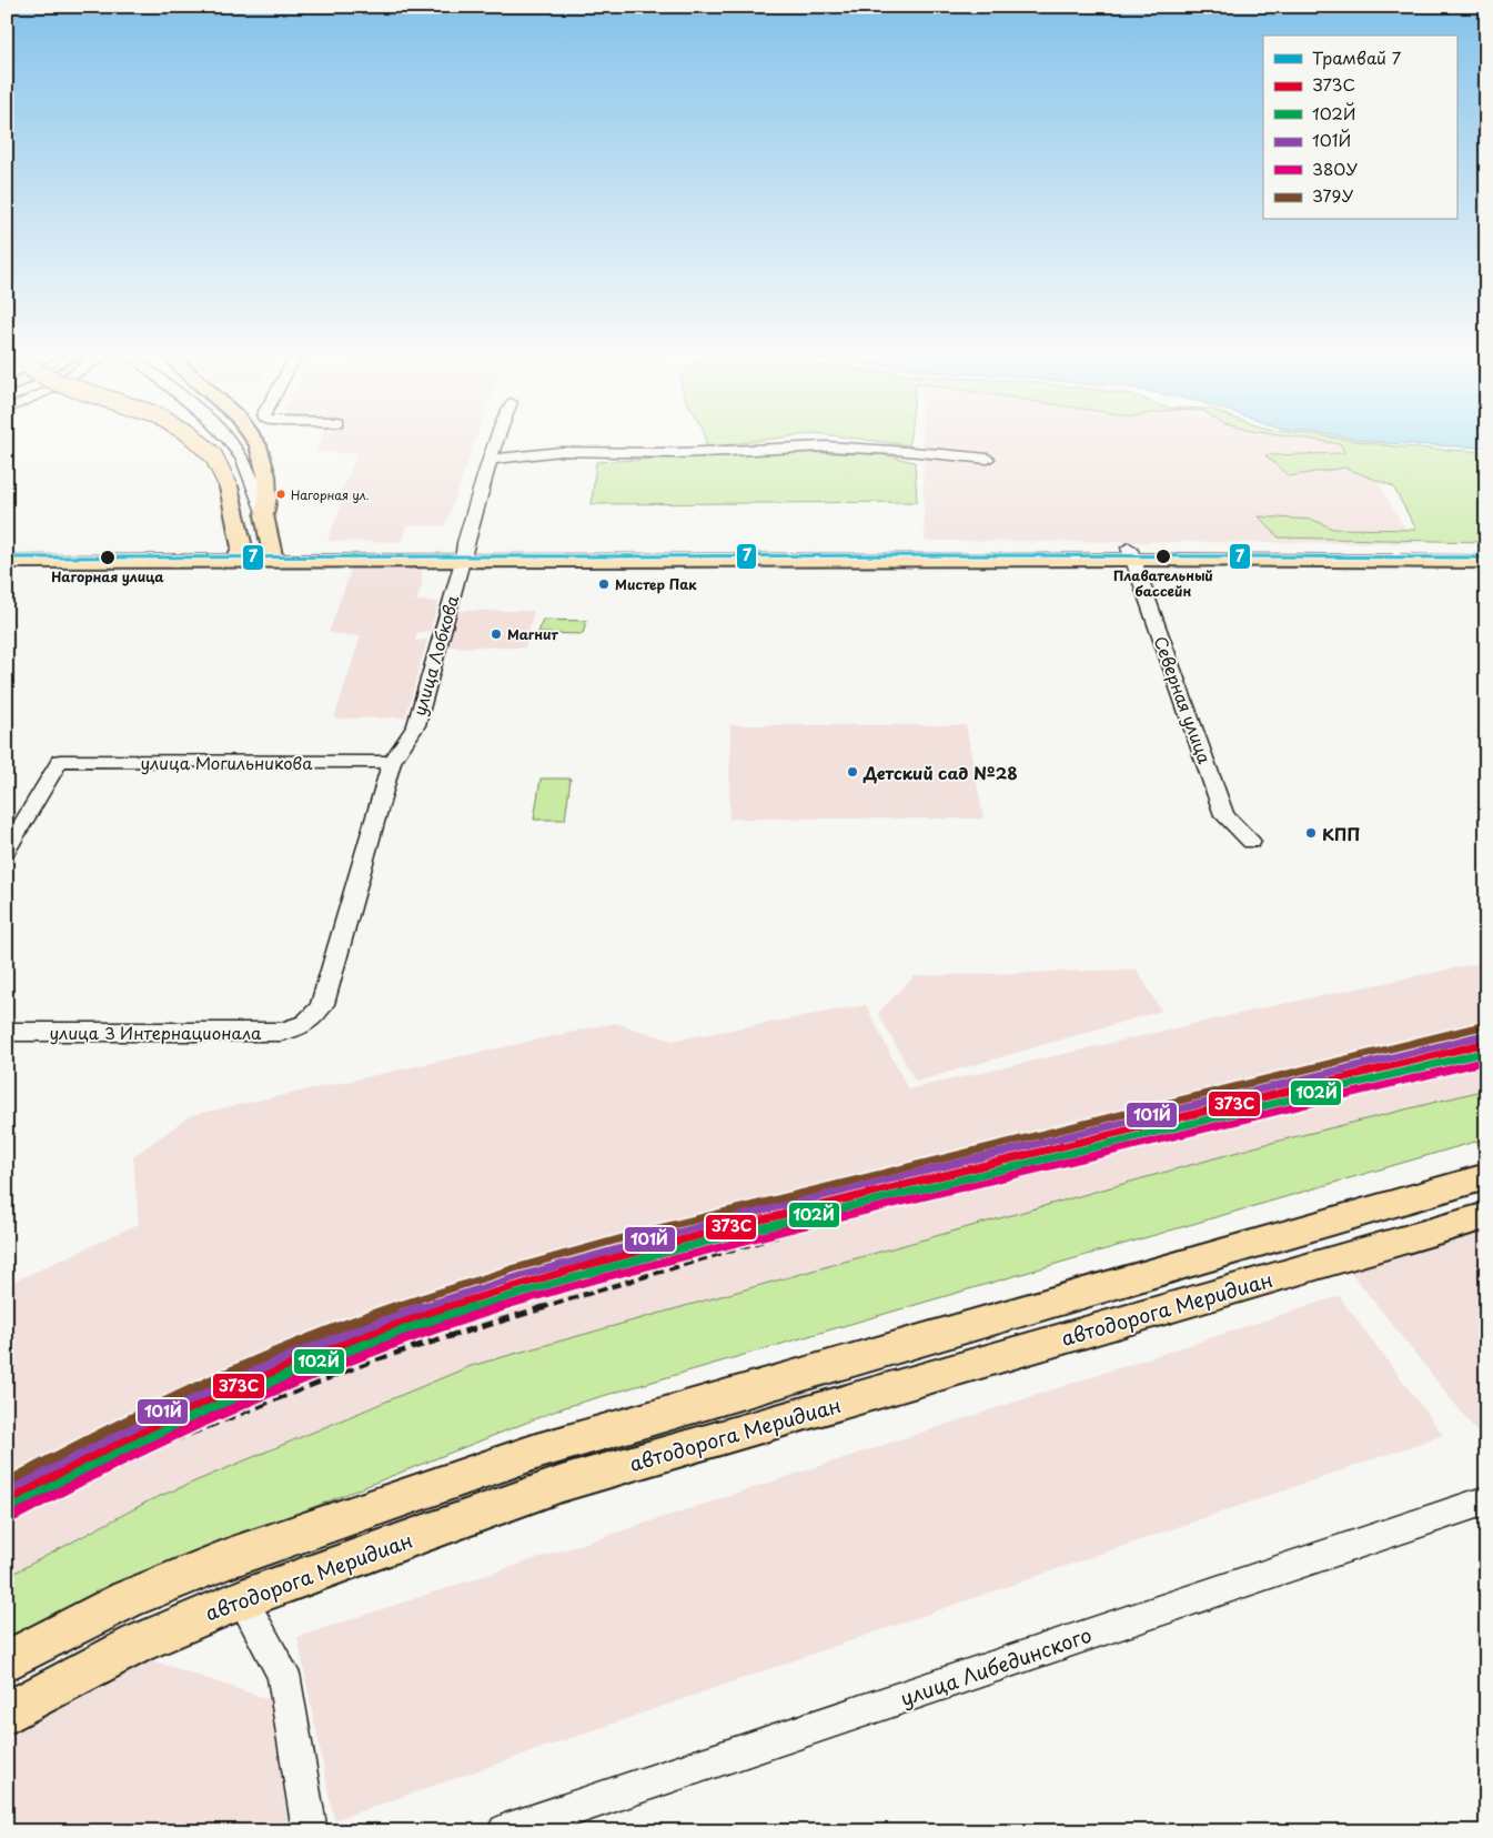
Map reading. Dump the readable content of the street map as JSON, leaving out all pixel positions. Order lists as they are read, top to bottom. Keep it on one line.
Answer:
{"streets":{"main road":["автодорога Меридиан"],"street":["улица Лобкова","Северная улица","улица Могильникова","улица 3 Интернационала","улица Либединского"]},"crossings":[["улица Лобкова","улица Могильникова"],["улица Лобкова","улица 3 Интернационала"]],"places":["Нагорная ул.","Плавательный бассейн","Нагорная улица","Мистер Пак","Магнит","Детский сад №28","КПП"],"lines":["tram line 7","transit line 379У","transit line 101Й","transit line 373C","transit line 102Й","transit line 380У"],"legend":["Трамвай 7","373C","102Й","101Й","380У","379У"]}
